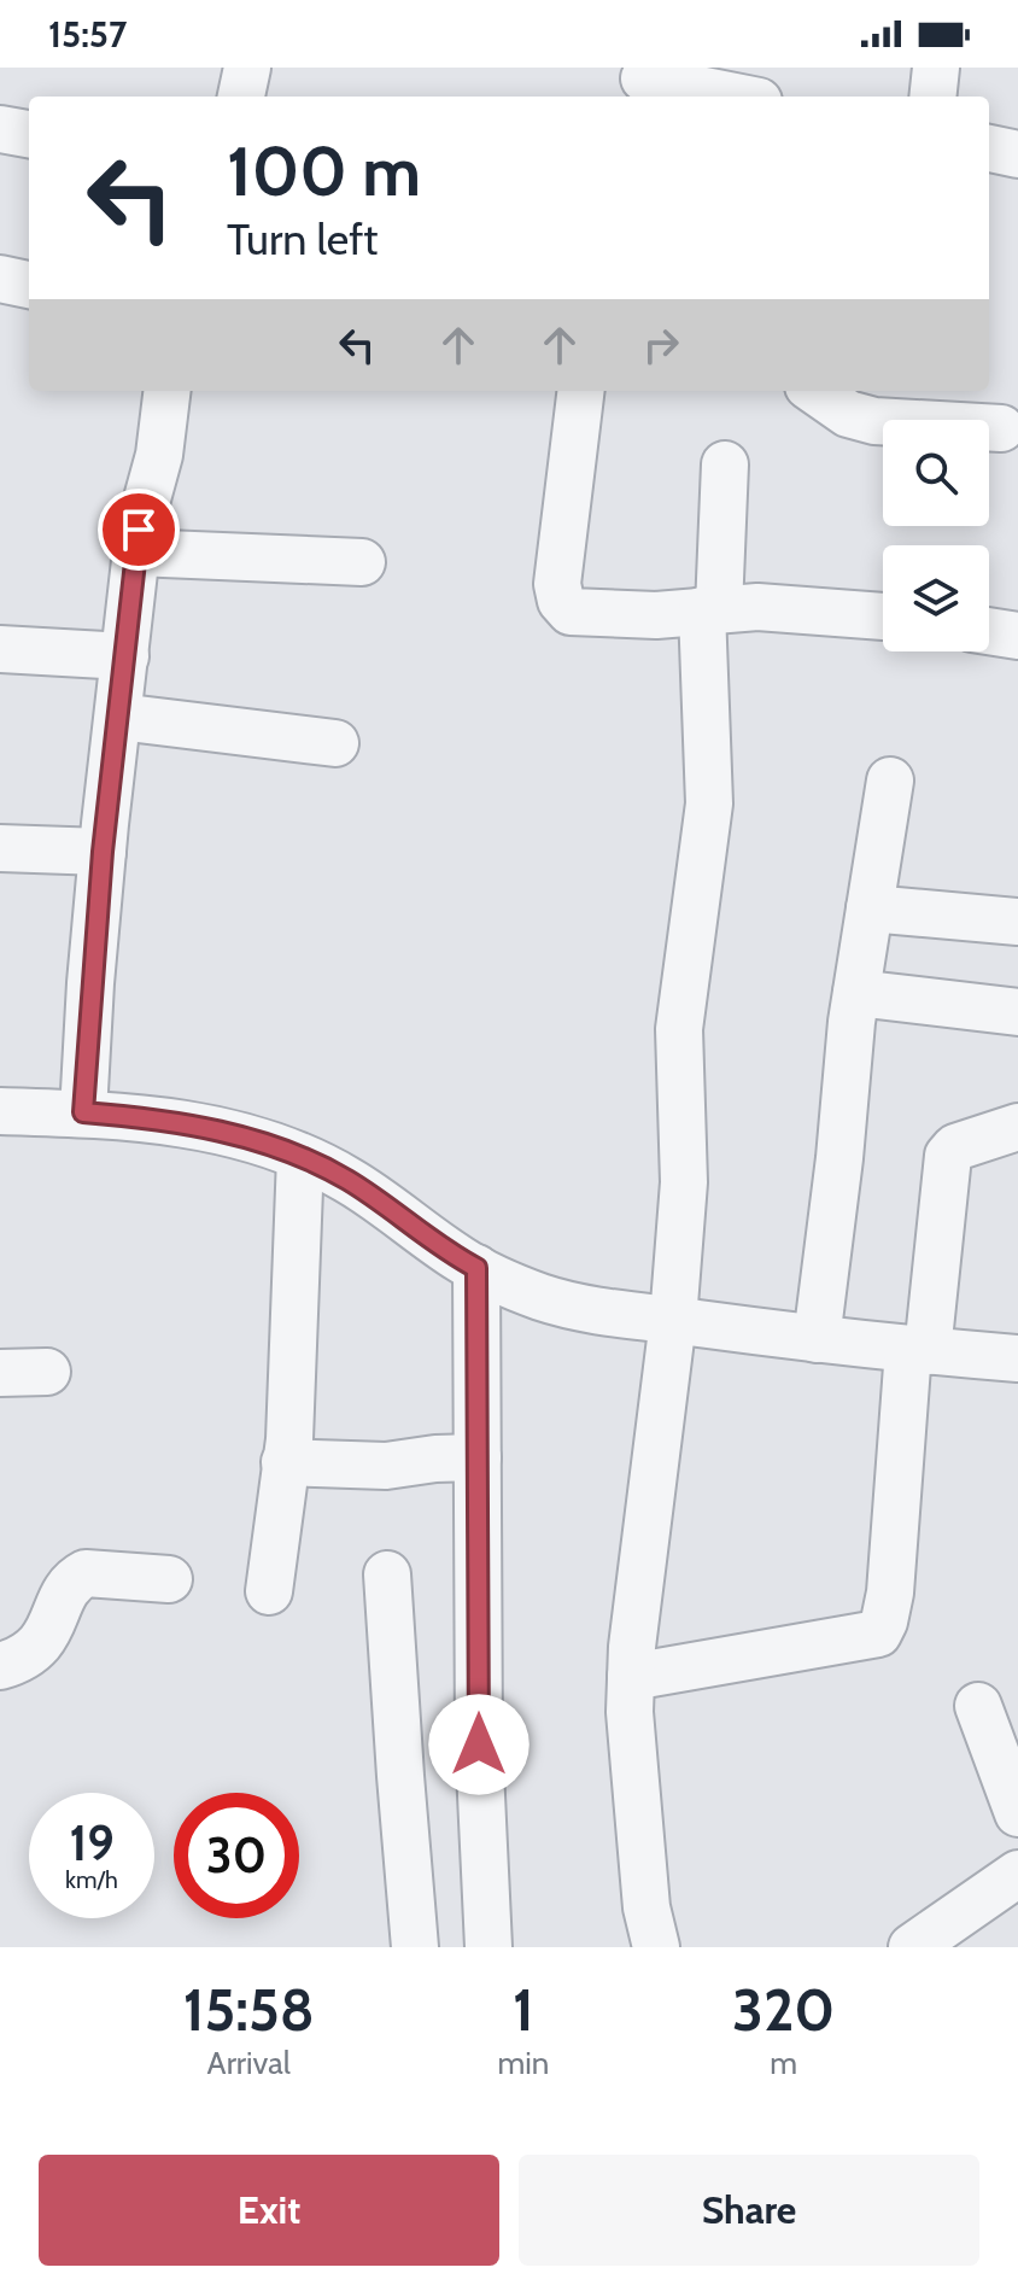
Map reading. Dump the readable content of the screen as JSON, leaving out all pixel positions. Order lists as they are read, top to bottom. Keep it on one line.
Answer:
{"page":{"status":"15:57","turn":["100 m","Turn left"],"speed":"19 km/h","limit":"30","eta":["15:58","Arrival","1","min","320","m"],"buttons":["Exit","Share"]}}
